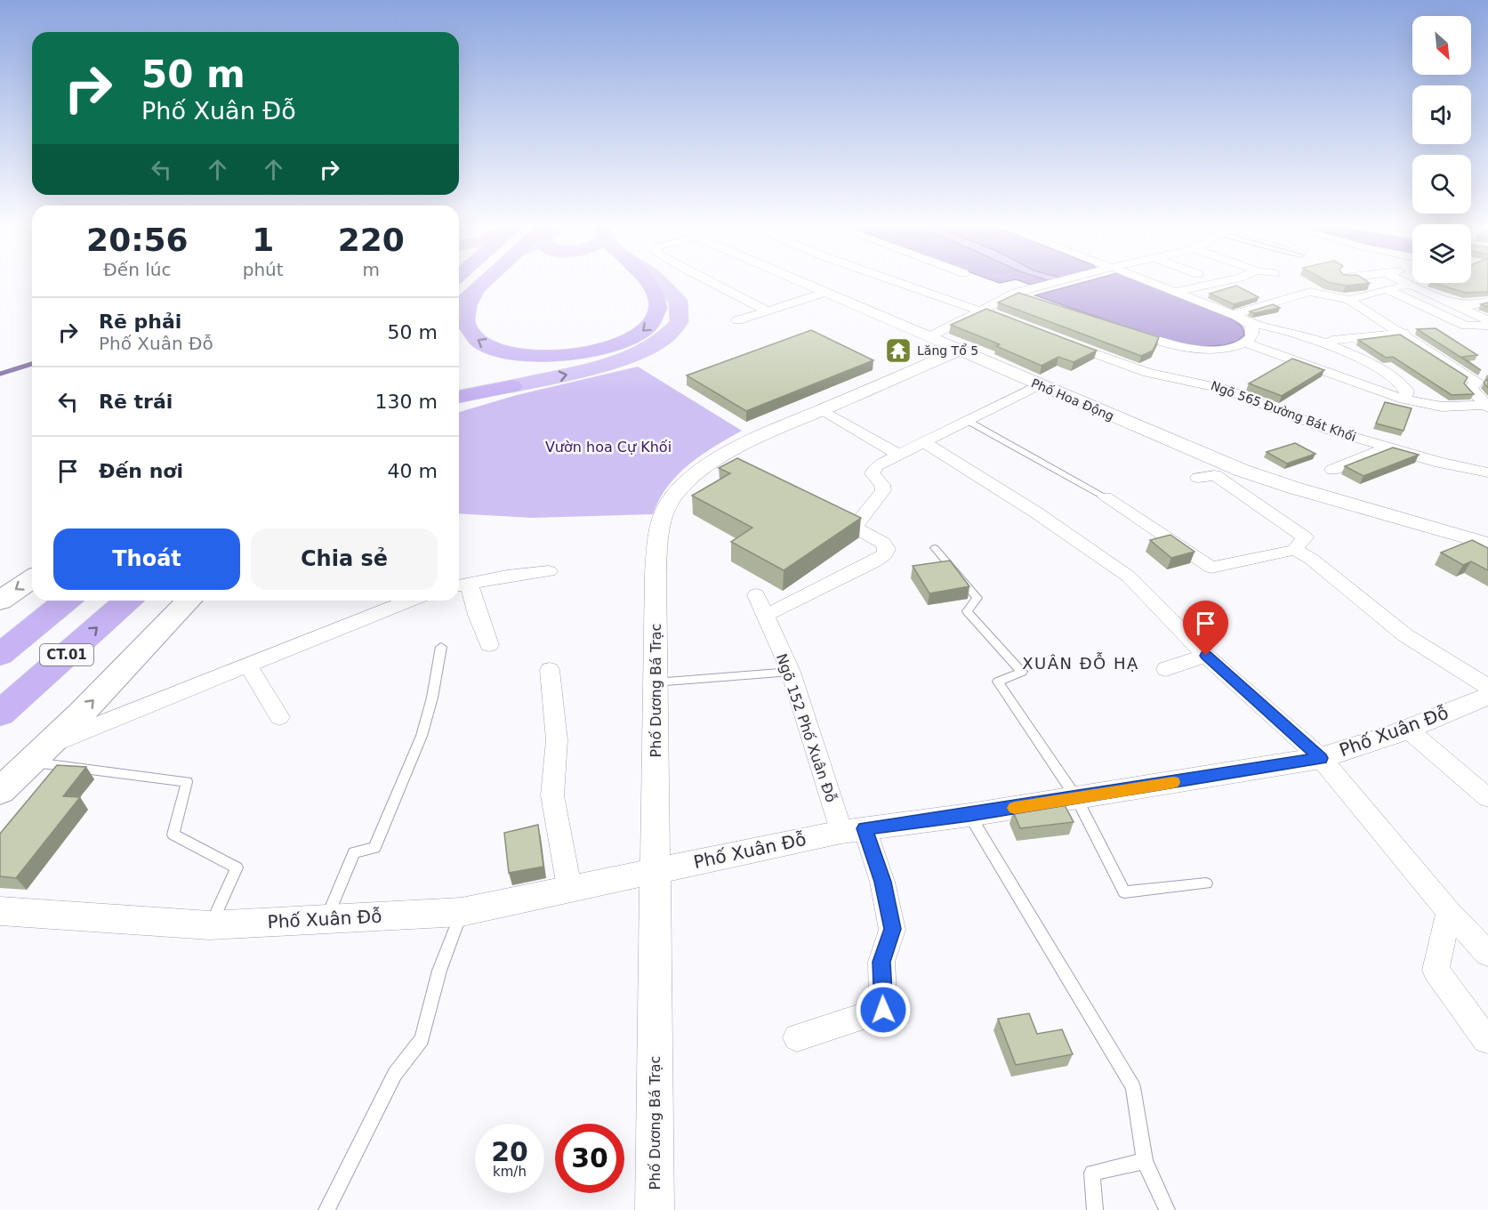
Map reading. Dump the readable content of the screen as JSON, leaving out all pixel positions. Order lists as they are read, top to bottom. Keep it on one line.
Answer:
{"streets":{"highway":["CT.01"],"street":["Phố Hoa Động","Ngõ 565 Đường Bát Khối","Phố Dương Bá Trạc","Ngõ 152 Phố Xuân Đỗ","Phố Xuân Đỗ"]},"crossings":[["Phố Hoa Động","Phố Dương Bá Trạc"],["Phố Dương Bá Trạc","Phố Xuân Đỗ"],["Ngõ 152 Phố Xuân Đỗ","Phố Xuân Đỗ"]],"districts":["XUÂN ĐỖ HẠ"],"parks":["Vườn hoa Cự Khối"],"places":{"temple":["Lăng Tổ 5"]},"north":"bottom right","page":{"turn":["50 m","Phố Xuân Đỗ"],"eta":["20:56","Đến lúc","1","phút","220","m"],"list":[{"name":"Rẽ phải","note":"Phố Xuân Đỗ","value":"50 m"},{"name":"Rẽ trái","value":"130 m"},{"name":"Đến nơi","value":"40 m"}],"buttons":["Thoát","Chia sẻ"],"speed":"20 km/h","limit":"30"}}
